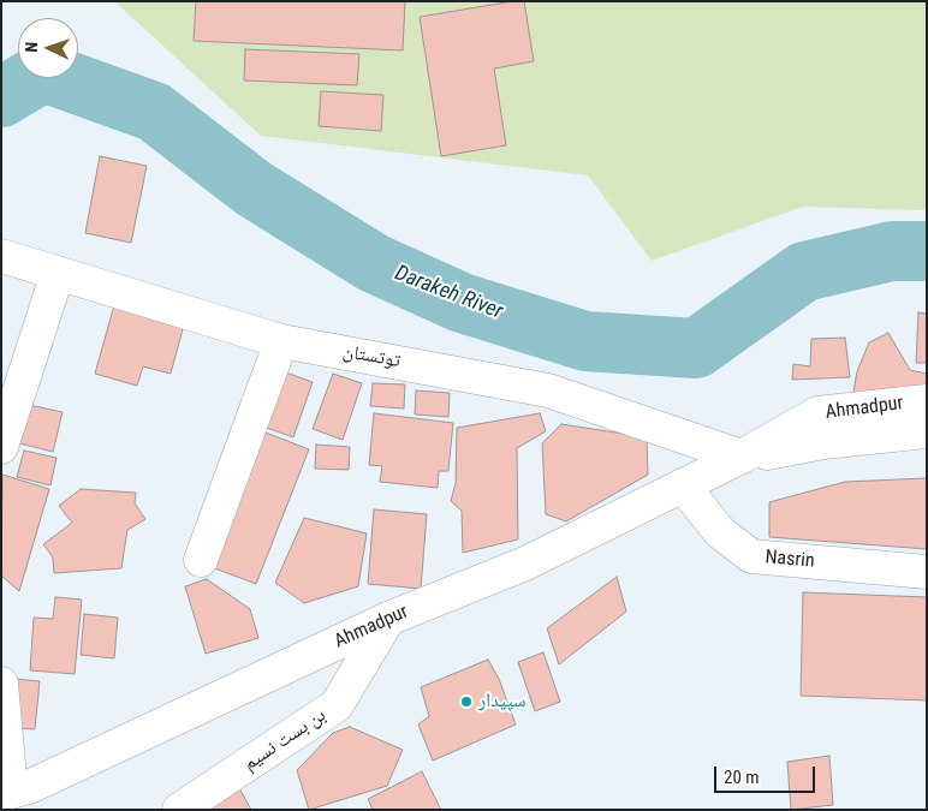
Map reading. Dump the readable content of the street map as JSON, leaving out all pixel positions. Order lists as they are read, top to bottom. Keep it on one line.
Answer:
{"streets":{"street":["توتستان","Ahmadpur","Nasrin","بن بست نسیم"]},"crossings":[["توتستان","Ahmadpur"],["Ahmadpur","Nasrin"],["Ahmadpur","بن بست نسیم"]],"water":["Darakeh River"],"places":["سپیدار"],"scale_bar":"20 m","north":"left"}
